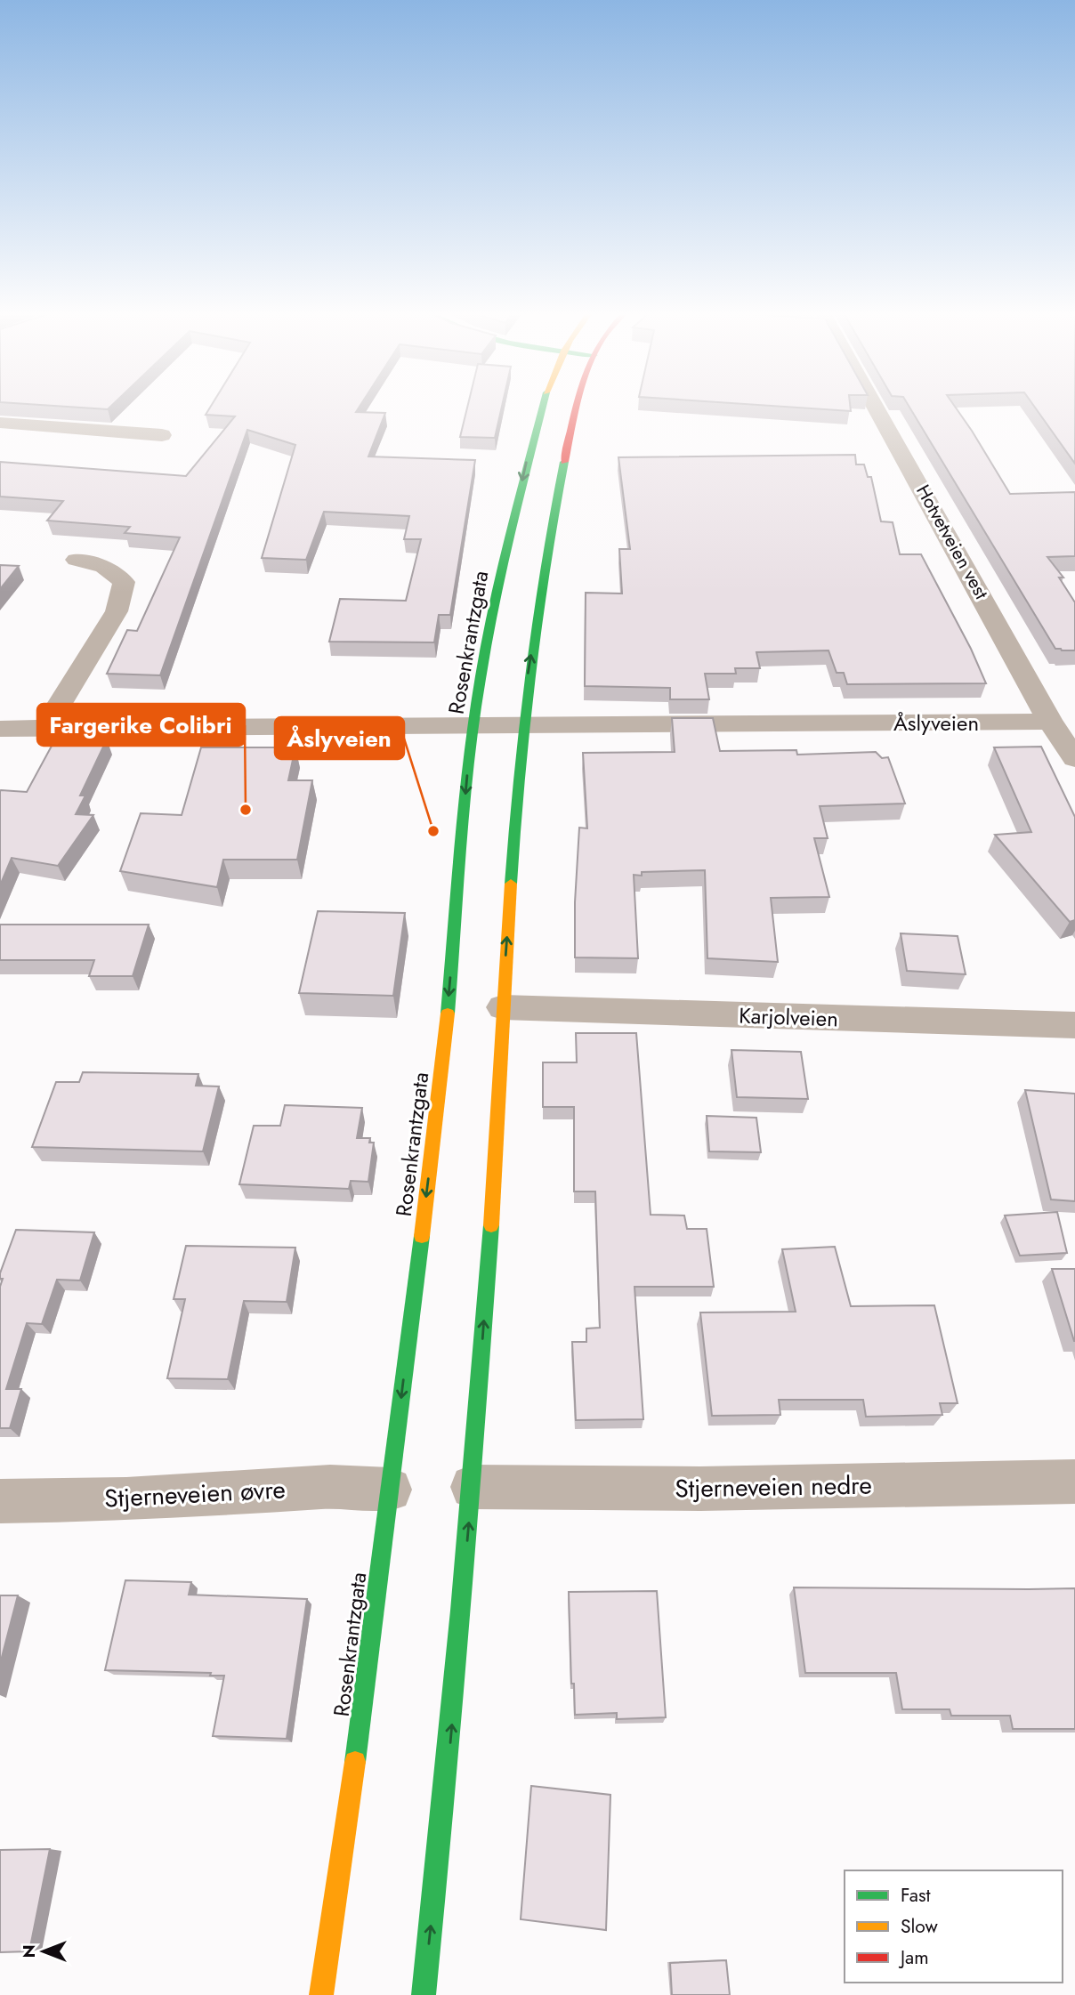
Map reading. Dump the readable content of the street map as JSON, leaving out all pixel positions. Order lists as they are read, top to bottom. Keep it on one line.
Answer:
{"streets":{"main road":["Rosenkrantzgata"],"street":["Hotvetveien vest","Åslyveien","Karjolveien","Stjerneveien nedre","Stjerneveien øvre"]},"crossings":[["Hotvetveien vest","Åslyveien"],["Rosenkrantzgata","Åslyveien"],["Rosenkrantzgata","Stjerneveien øvre"]],"places":["Fargerike Colibri","Åslyveien"],"legend":["Fast","Slow","Jam"],"north":"left"}
